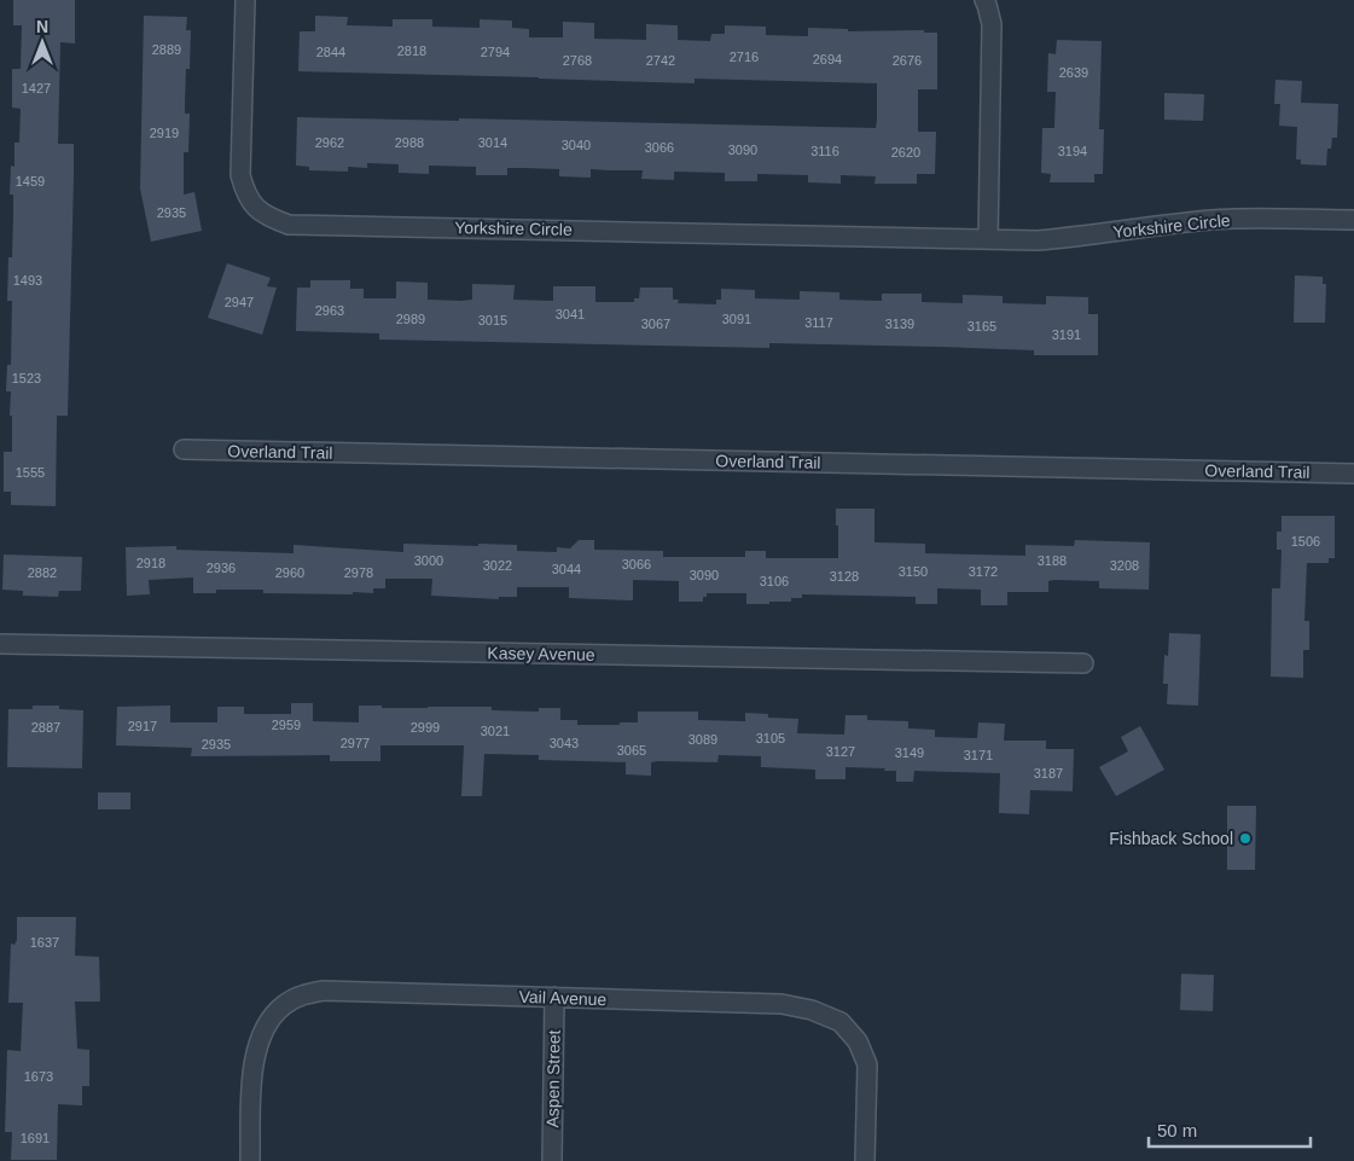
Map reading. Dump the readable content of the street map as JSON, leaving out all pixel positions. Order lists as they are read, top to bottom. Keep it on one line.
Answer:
{"streets":{"street":["Yorkshire Circle","Overland Trail","Kasey Avenue","Vail Avenue","Aspen Street"]},"crossings":[["Vail Avenue","Aspen Street"]],"places":["Fishback School"],"house_numbers":["2889","2818","2844","2794","2716","2694","2768","2742","2676","2639","1427","2919","2962","2988","3014","3040","3066","3090","3116","3194","2620","1459","2935","1493","2947","2963","3041","2989","3091","3015","3117","3067","3139","3165","3191","1523","1555","1506","3000","3188","2918","3066","3022","3208","2936","3044","3150","3172","2882","2960","2978","3090","3128","3106","2959","2917","2887","2999","3021","3105","3089","2977","3043","2935","3065","3127","3149","3171","3187","1637","1673","1691"],"scale_bar":"50 m","north":"top"}
